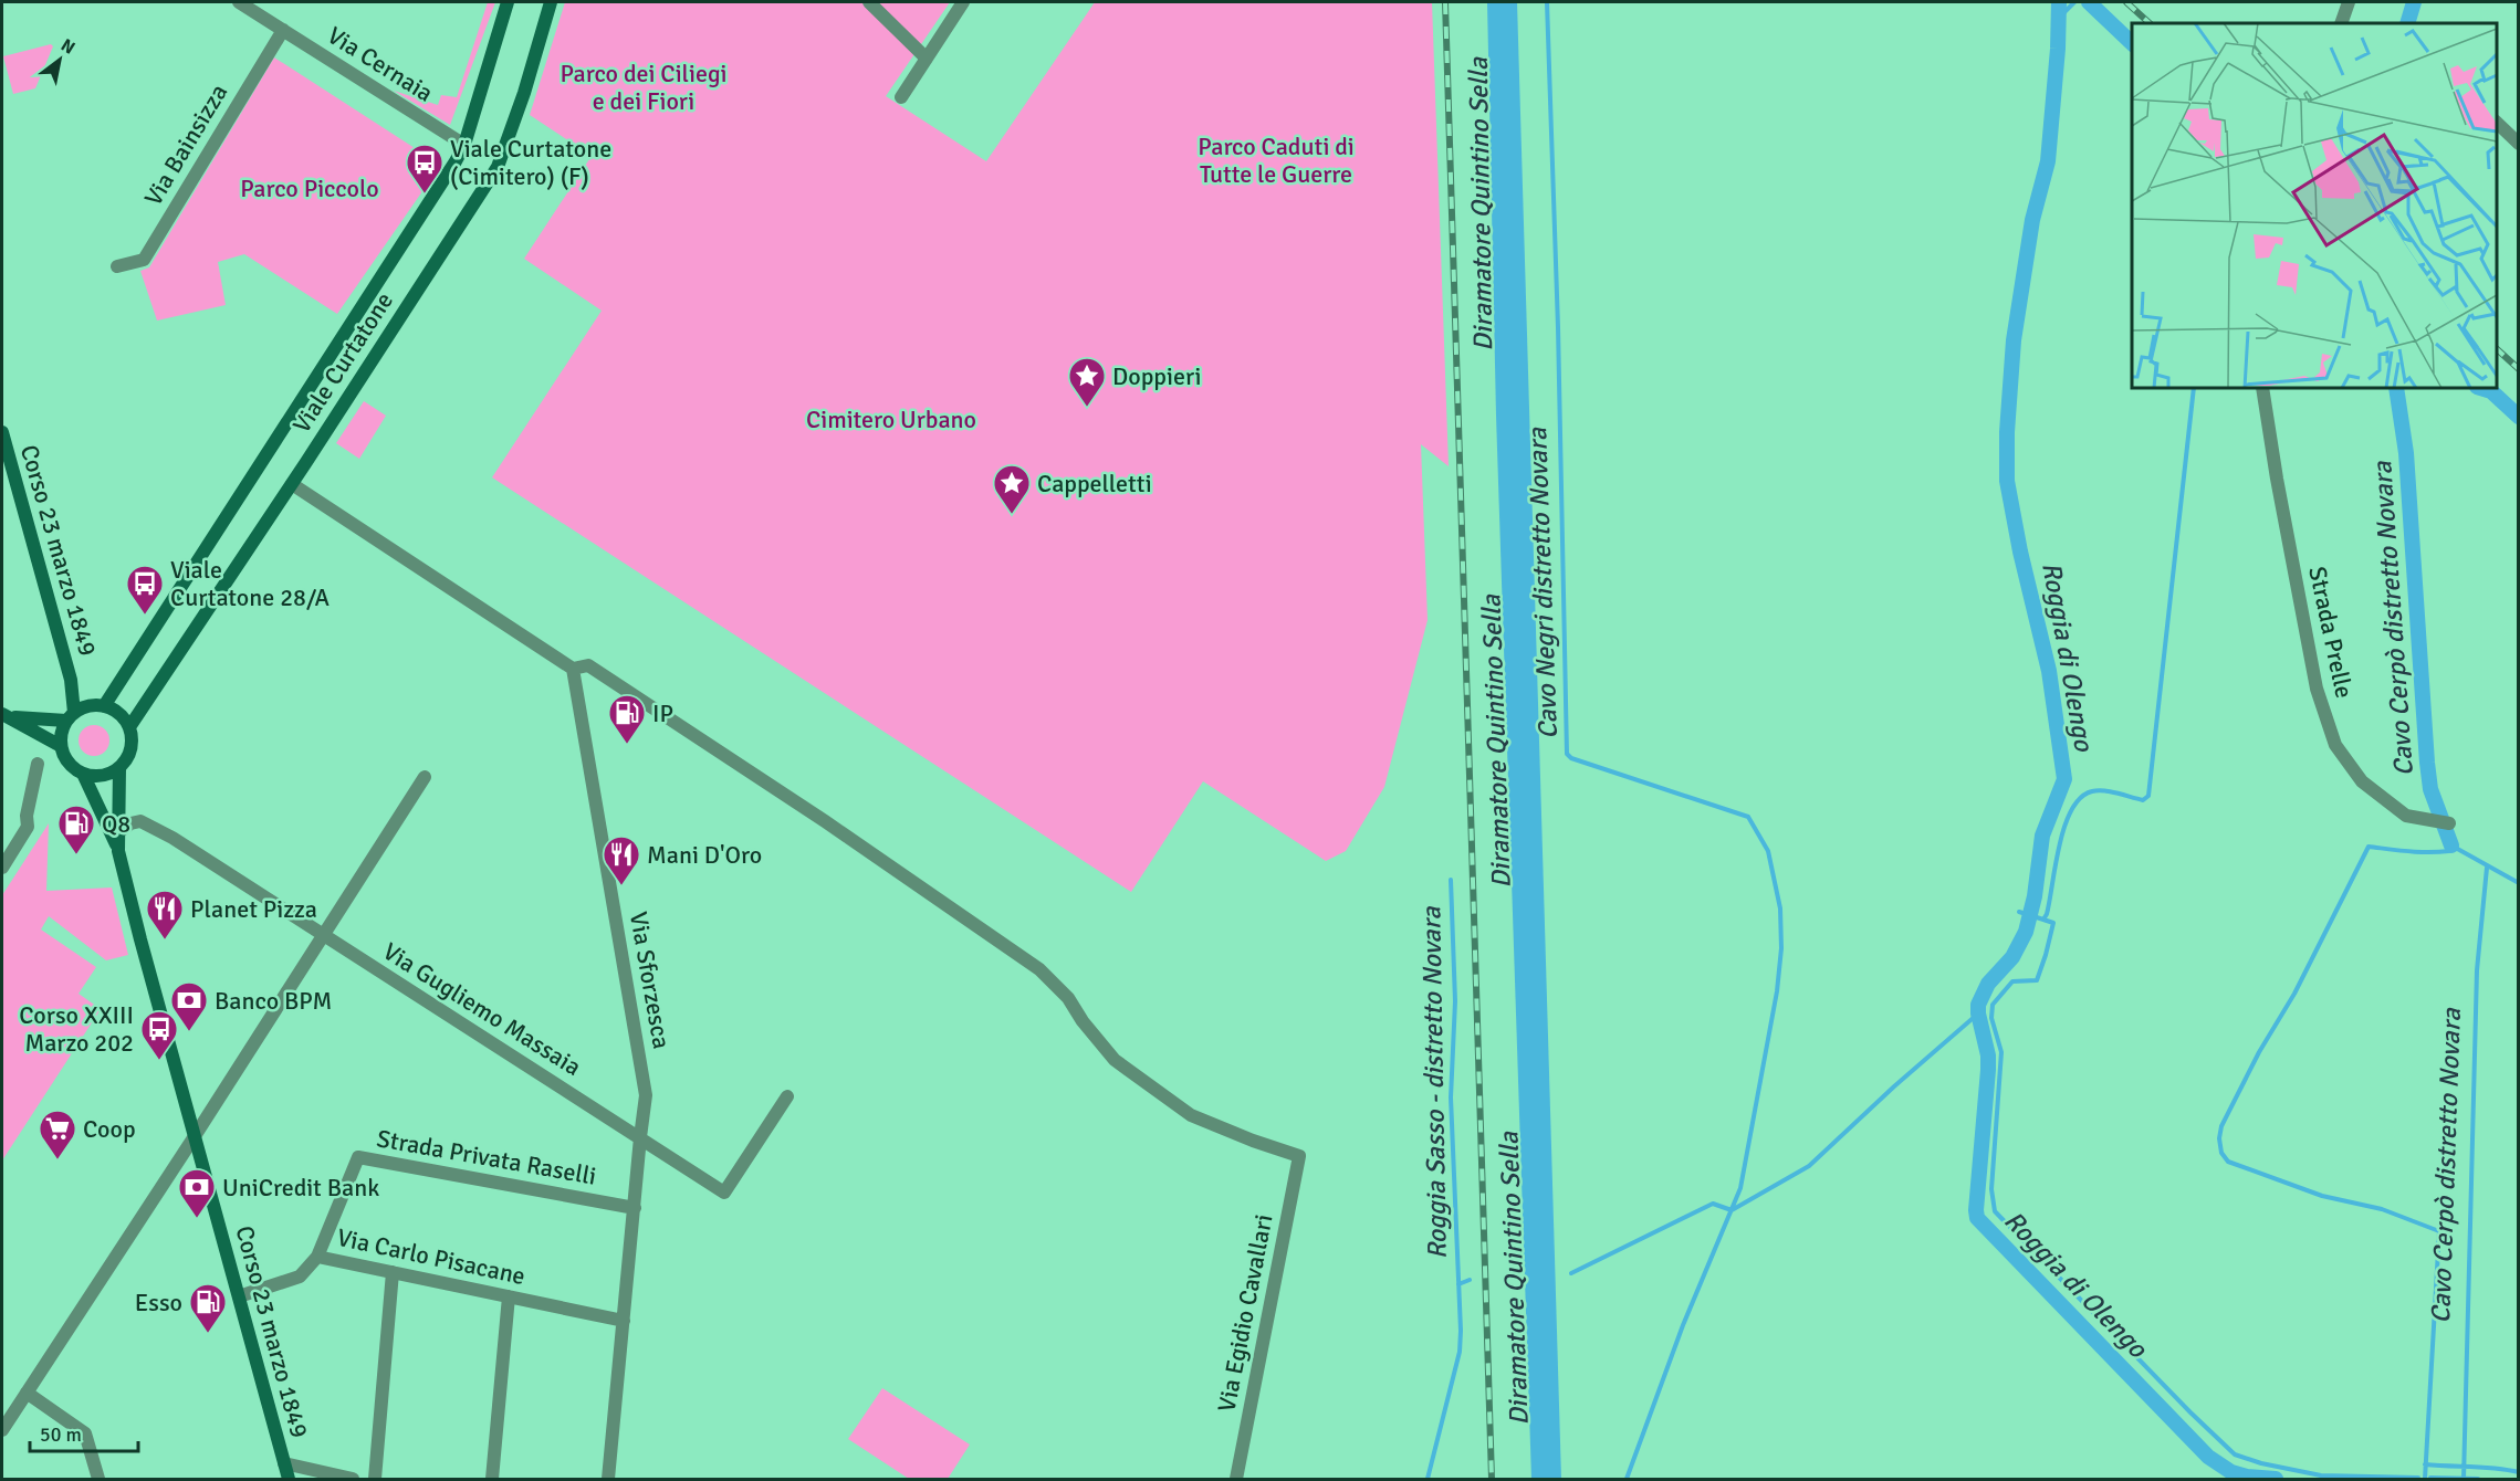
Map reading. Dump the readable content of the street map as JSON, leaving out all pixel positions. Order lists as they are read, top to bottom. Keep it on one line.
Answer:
{"streets":{"main road":["Viale Curtatone","Corso 23 marzo 1849"],"street":["Via Cernaia","Via Bainsizza","Strada Prelle","Via Sforzesca","Via Gugliemo Massaia","Strada Privata Raselli","Via Carlo Pisacane","Via Egidio Cavallari"]},"crossings":[["Via Cernaia","Via Bainsizza"],["Via Cernaia","Viale Curtatone"],["Viale Curtatone","Corso 23 marzo 1849"],["Corso 23 marzo 1849","Via Gugliemo Massaia"],["Corso 23 marzo 1849","Via Carlo Pisacane"],["Via Sforzesca","Via Gugliemo Massaia"],["Via Sforzesca","Strada Privata Raselli"],["Via Sforzesca","Via Carlo Pisacane"],["Via Sforzesca","Via Egidio Cavallari"],["Strada Privata Raselli","Via Carlo Pisacane"]],"water":["Diramatore Quintino Sella","Cavo Negri distretto Novara","Cavo Cerpò distretto Novara","Roggia di Olengo","Roggia Sasso - distretto Novara"],"parks":["Parco dei Ciliegi e dei Fiori","Parco Caduti di Tutte le Guerre","Parco Piccolo","Cimitero Urbano"],"places":{"bus stop":["Viale Curtatone (Cimitero) (F)","Viale Curtatone 28/A","Corso XXIII Marzo 202"],"place":["Doppieri","Cappelletti"],"fuel station":["IP","Q8","Esso"],"restaurant":["Mani D'Oro","Planet Pizza"],"bank":["Banco BPM","UniCredit Bank"],"supermarket":["Coop"]},"scale_bar":"50 m","north":"top right"}
